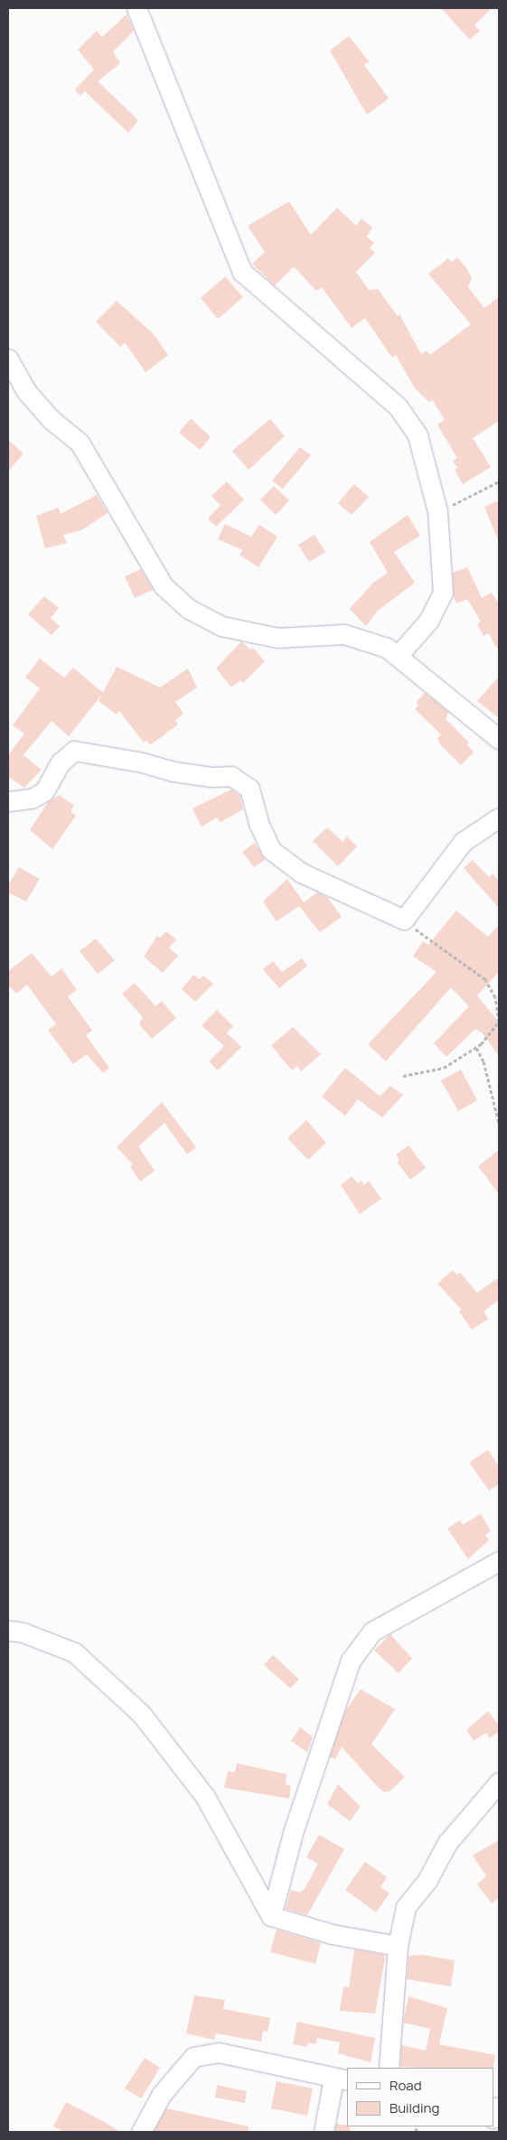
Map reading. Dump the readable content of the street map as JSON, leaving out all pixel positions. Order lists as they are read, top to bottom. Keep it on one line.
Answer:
{"legend":["Road","Building"]}
